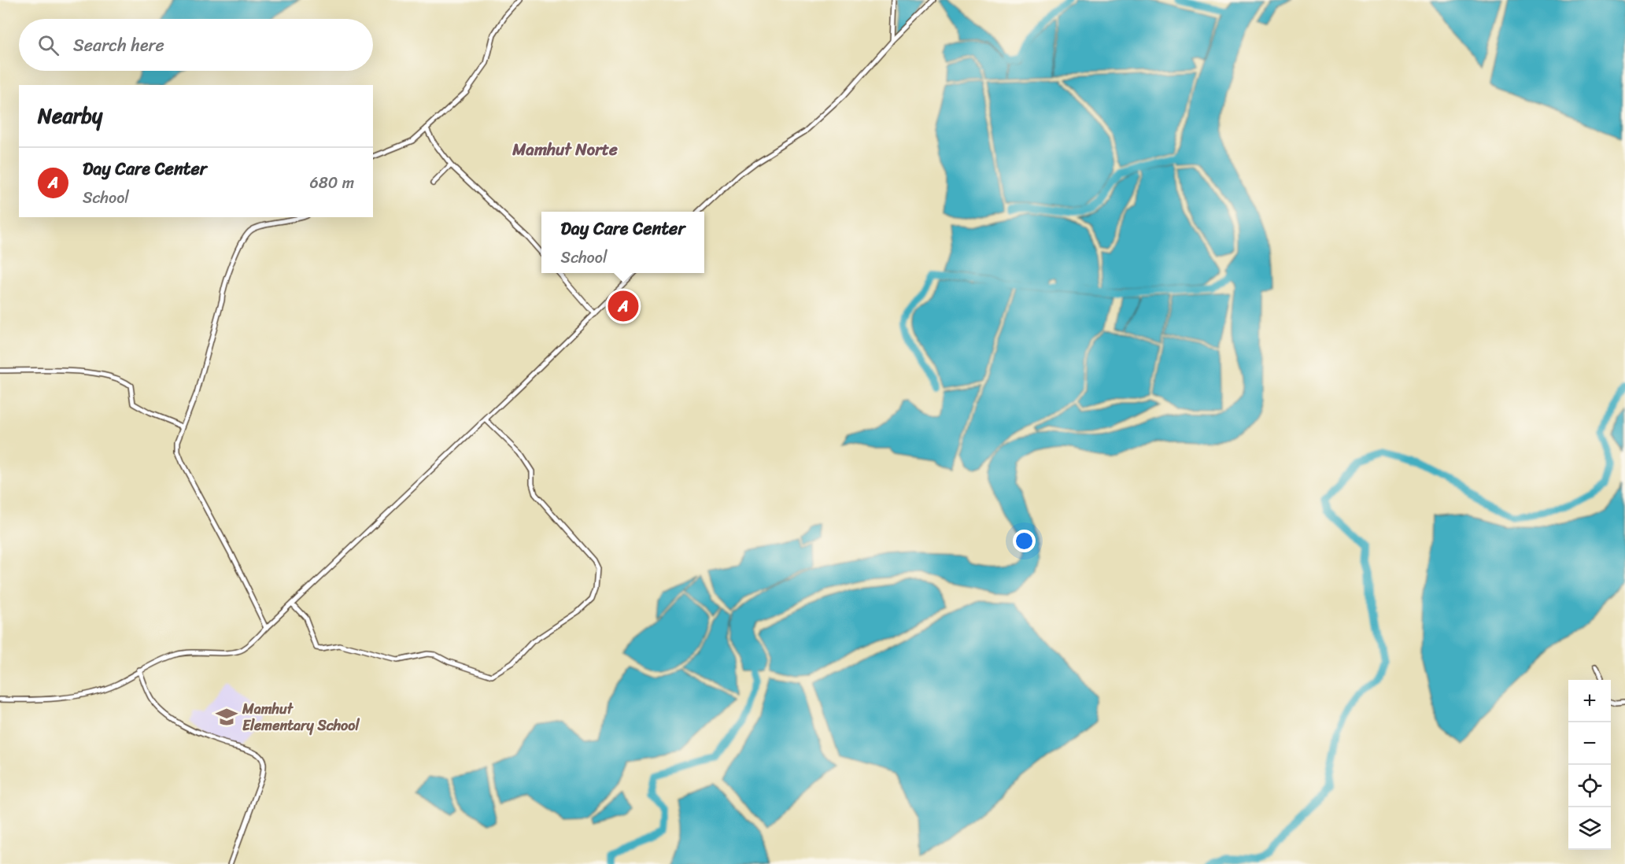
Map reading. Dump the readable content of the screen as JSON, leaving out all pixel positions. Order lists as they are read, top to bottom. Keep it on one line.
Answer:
{"districts":["Mamhut Norte"],"places":{"school or university":["Mamhut Elementary School"]},"page":{"search":"Search here","heading":"Nearby","list":[{"mark":"A","name":"Day Care Center","note":"School","value":"680 m"}],"popup":["Day Care Center","School"],"pins":"A","map_buttons":["+","−"]}}
